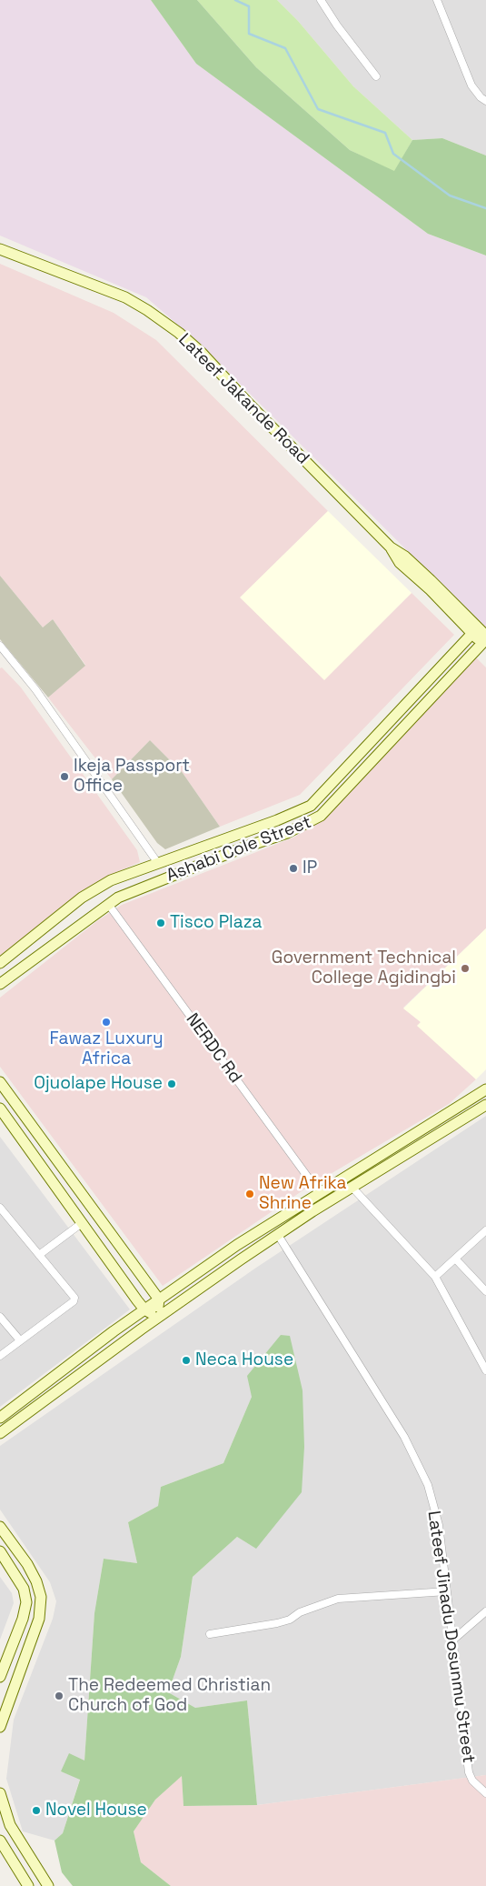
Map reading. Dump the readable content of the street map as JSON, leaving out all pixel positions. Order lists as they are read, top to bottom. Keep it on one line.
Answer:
{"streets":{"street":["Lateef Jakande Road","Ashabi Cole Street","NERDC Rd","Lateef Jinadu Dosunmu Street"]},"crossings":[["Lateef Jakande Road","Ashabi Cole Street"],["Ashabi Cole Street","NERDC Rd"]],"places":["Ikeja Passport Office","IP","Tisco Plaza","Government Technical College Agidingbi","Fawaz Luxury Africa","Ojuolape House","New Afrika Shrine","Neca House","The Redeemed Christian Church of God","Novel House"]}
